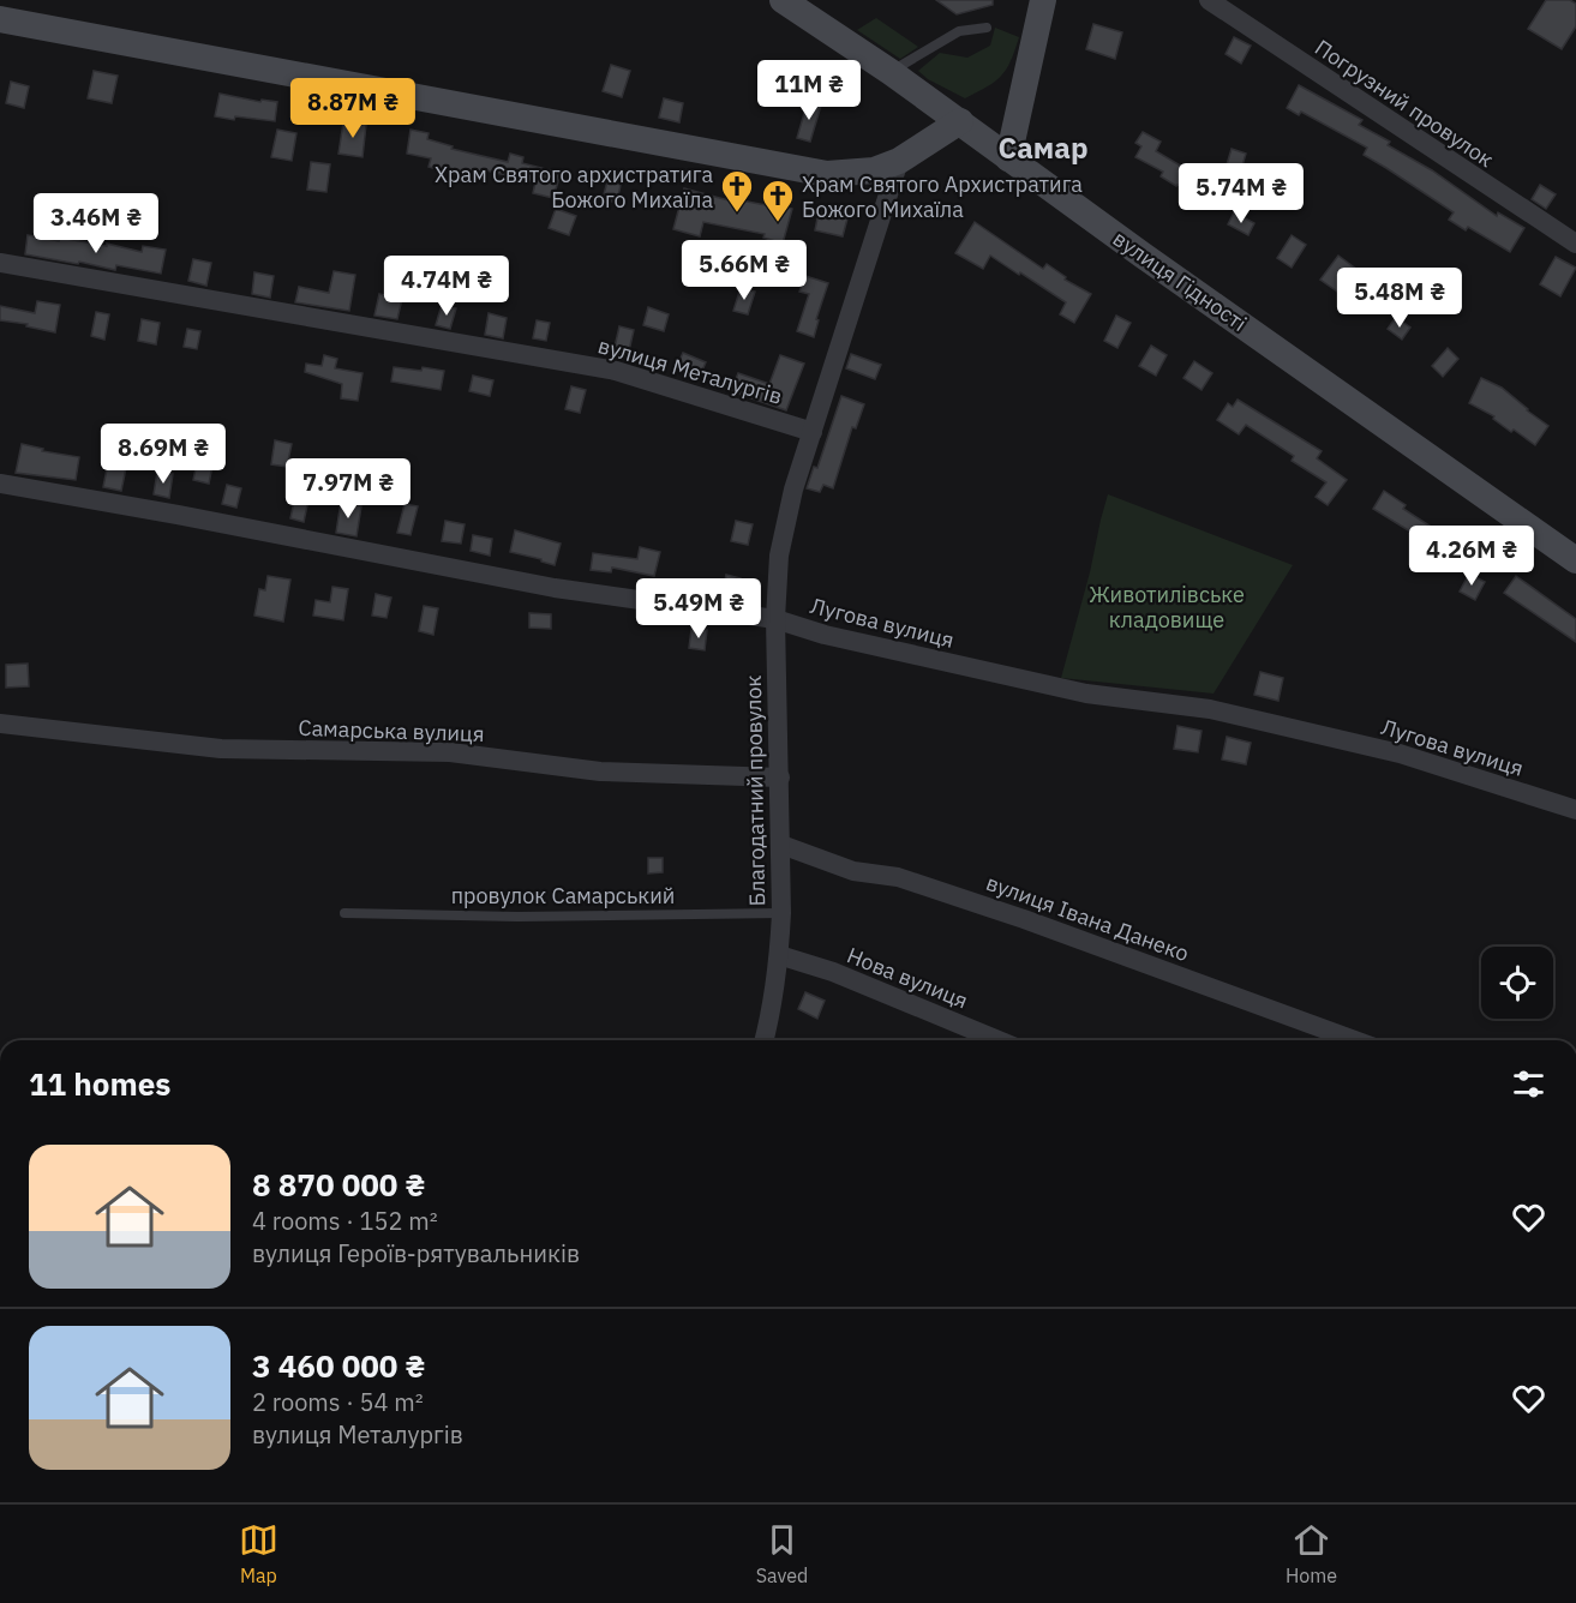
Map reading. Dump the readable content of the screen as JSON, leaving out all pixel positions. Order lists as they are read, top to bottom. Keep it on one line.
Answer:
{"streets":{"street":["Погрузний провулок","вулиця Гідності","вулиця Металургів","Лугова вулиця","Самарська вулиця","Благодатний провулок","вулиця Івана Данеко","Нова вулиця"],"lane":["провулок Самарський"]},"crossings":[["вулиця Металургів","Благодатний провулок"],["Лугова вулиця","Благодатний провулок"],["Самарська вулиця","Благодатний провулок"],["Благодатний провулок","провулок Самарський"],["Благодатний провулок","вулиця Івана Данеко"],["Благодатний провулок","Нова вулиця"]],"districts":["Самар"],"parks":["Животилівське кладовище"],"places":{"church":["Храм Святого архистратига Божого Михаїла","Храм Святого Архистратига Божого Михаїла"]},"page":{"price":["11M ₴","8.87M ₴","5.74M ₴","3.46M ₴","5.66M ₴","4.74M ₴","5.48M ₴","8.69M ₴","7.97M ₴","4.26M ₴","5.49M ₴"],"heading":"11 homes","list":[{"name":"8 870 000 ₴","note":"4 rooms · 152 m² · вулиця Героїв-рятувальників"},{"name":"3 460 000 ₴","note":"2 rooms · 54 m² · вулиця Металургів"}],"tabs":["Map","Saved","Home"]}}
